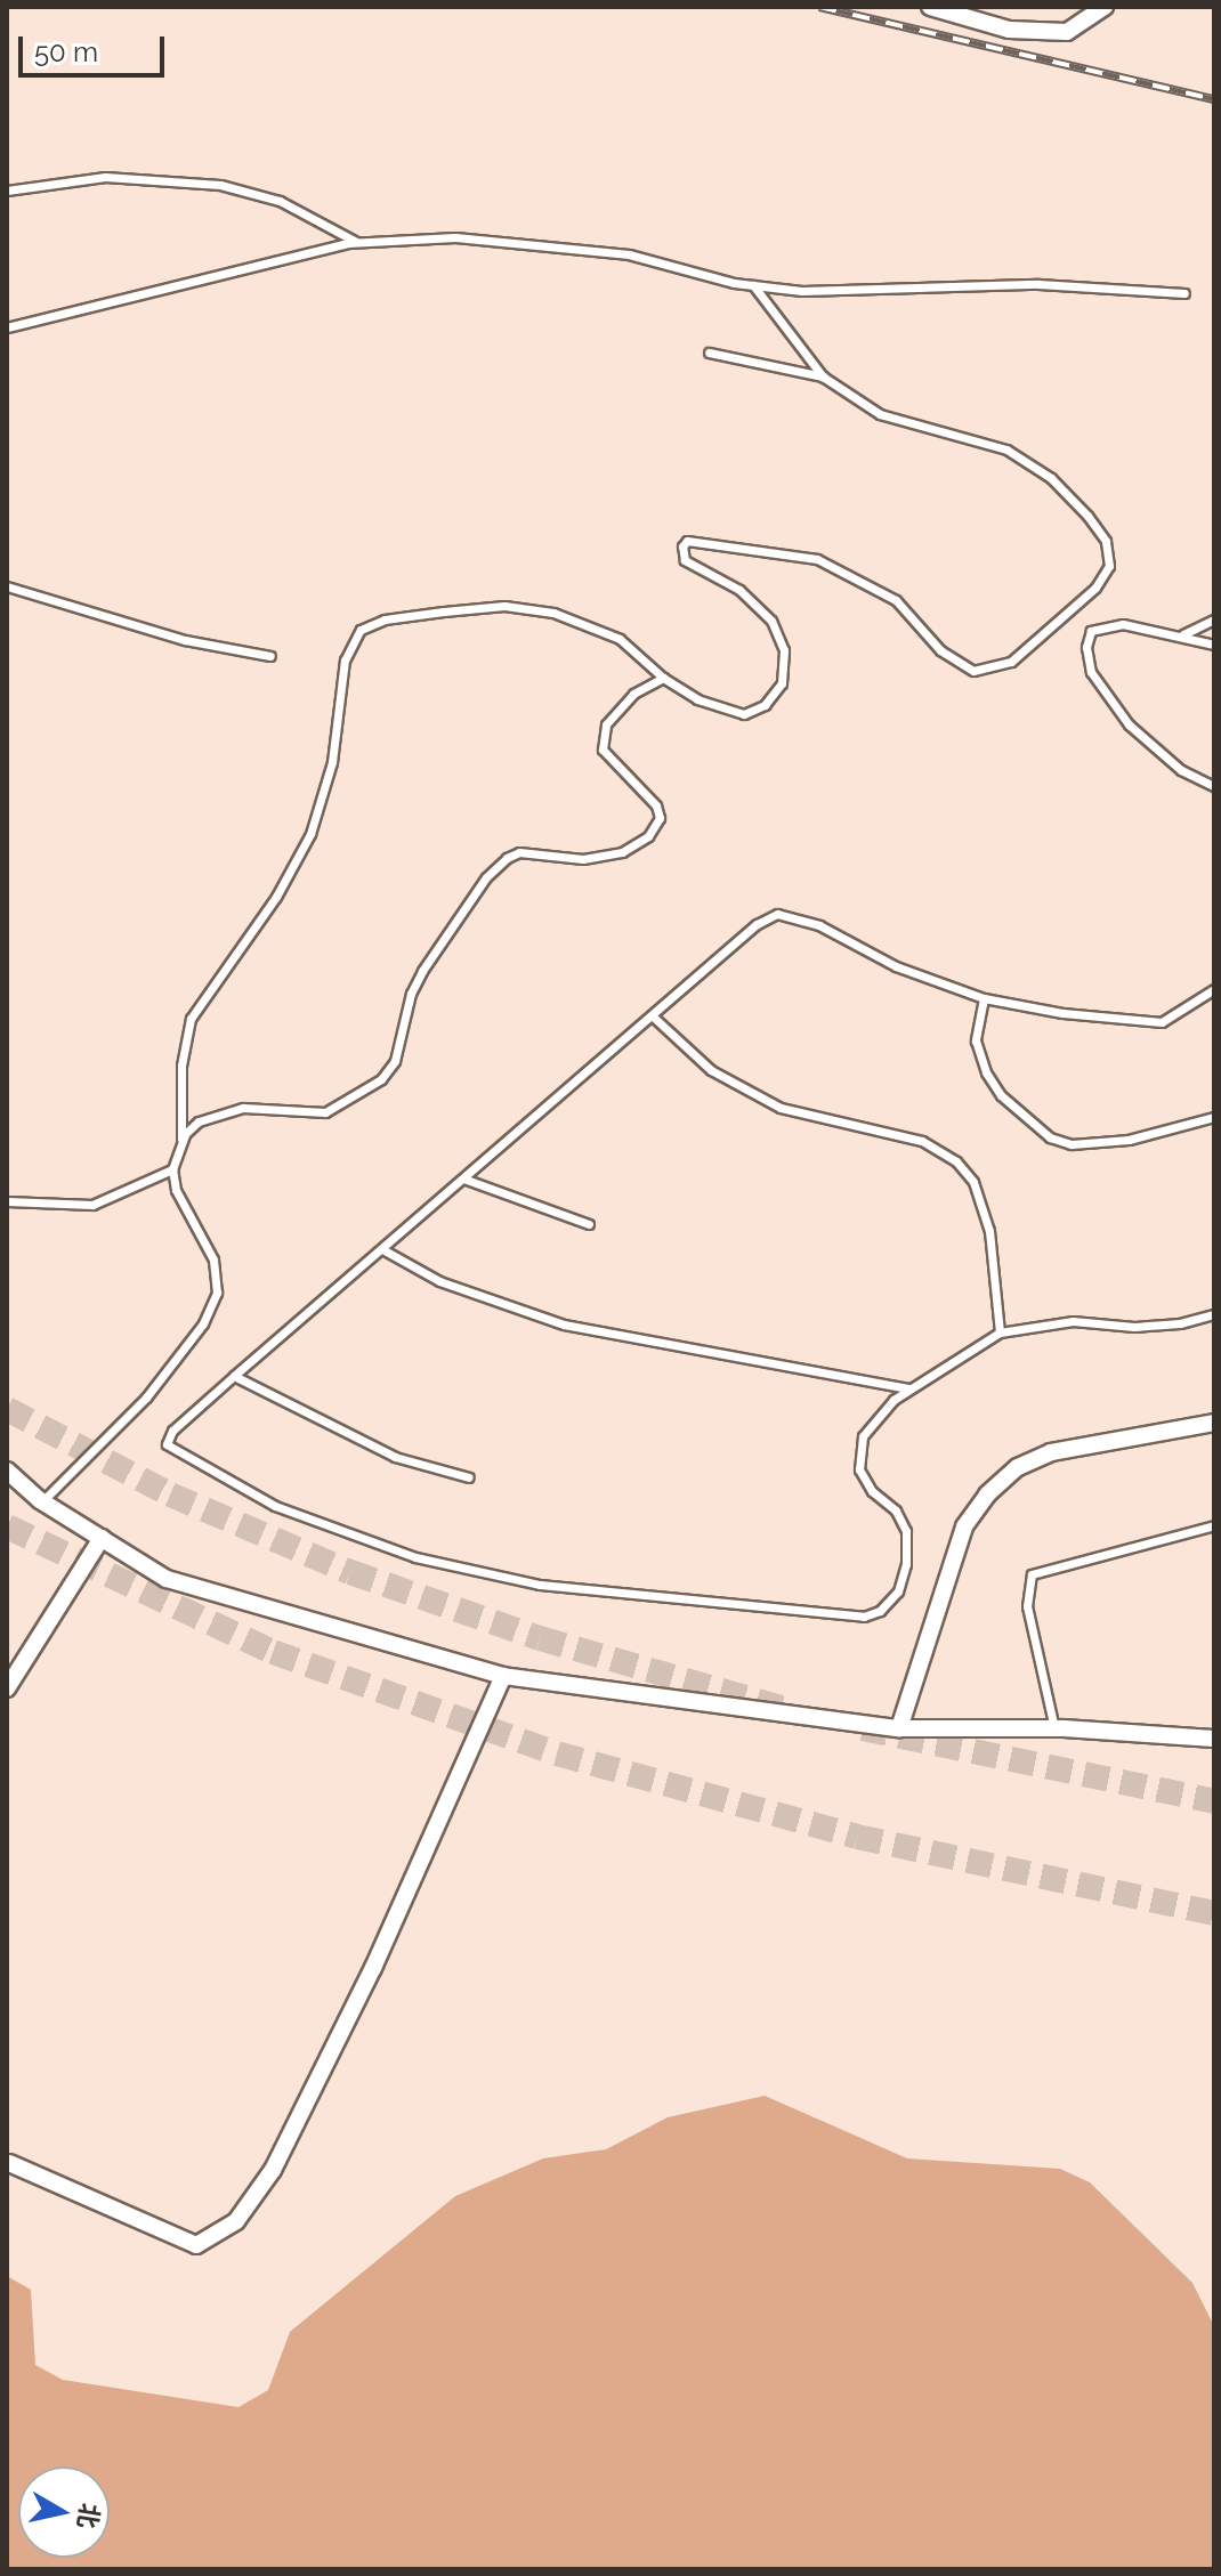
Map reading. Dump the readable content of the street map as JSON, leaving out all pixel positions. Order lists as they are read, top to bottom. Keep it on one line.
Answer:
{"scale_bar":"50 m","north":"right"}
